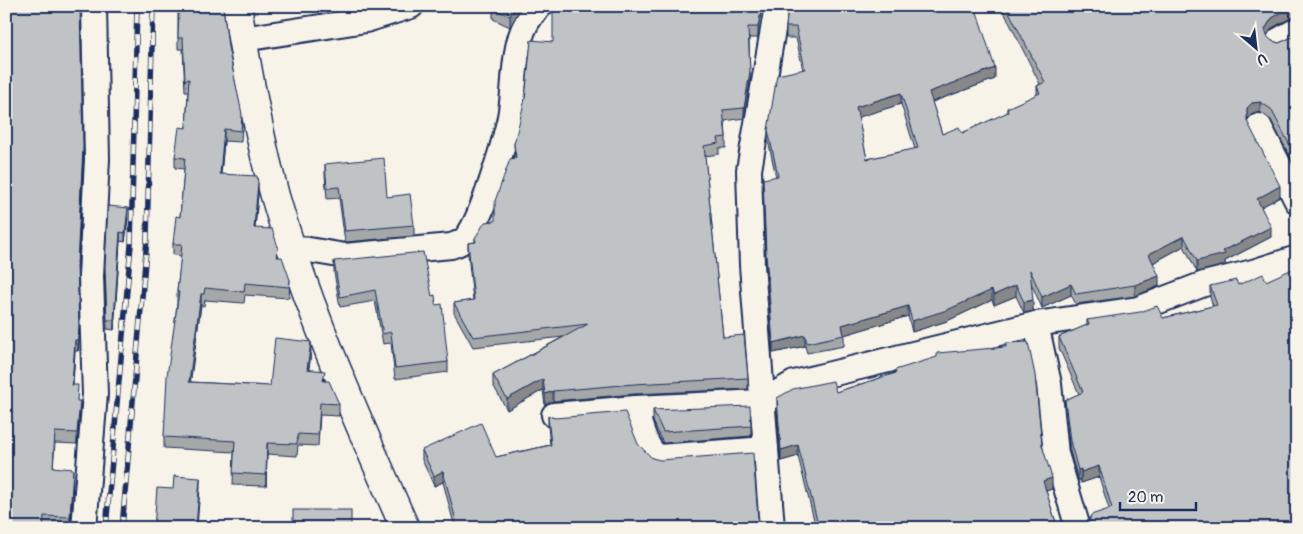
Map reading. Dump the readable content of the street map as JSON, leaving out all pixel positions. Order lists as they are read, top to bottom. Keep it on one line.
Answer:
{"scale_bar":"20 m","north":"bottom right"}
